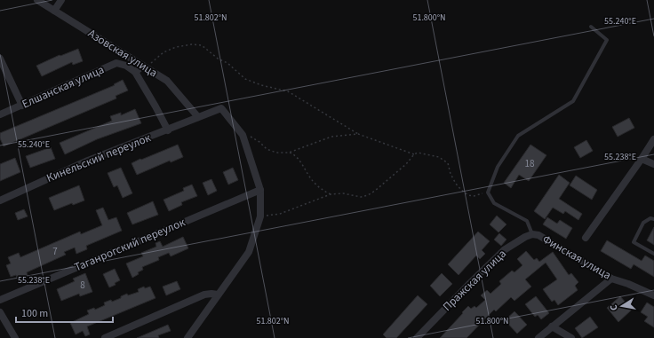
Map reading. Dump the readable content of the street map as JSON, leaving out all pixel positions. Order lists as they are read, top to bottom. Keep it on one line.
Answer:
{"streets":{"street":["Азовская улица","Елшанская улица","Кинельский переулок","Таганрогский переулок","Финская улица","Пражская улица"]},"crossings":[["Азовская улица","Кинельский переулок"],["Финская улица","Пражская улица"]],"house_numbers":["18","7","8"],"scale_bar":"100 m","north":"left","coordinates":["51.802°N","51.800°N","55.240°E","55.238°E"]}
